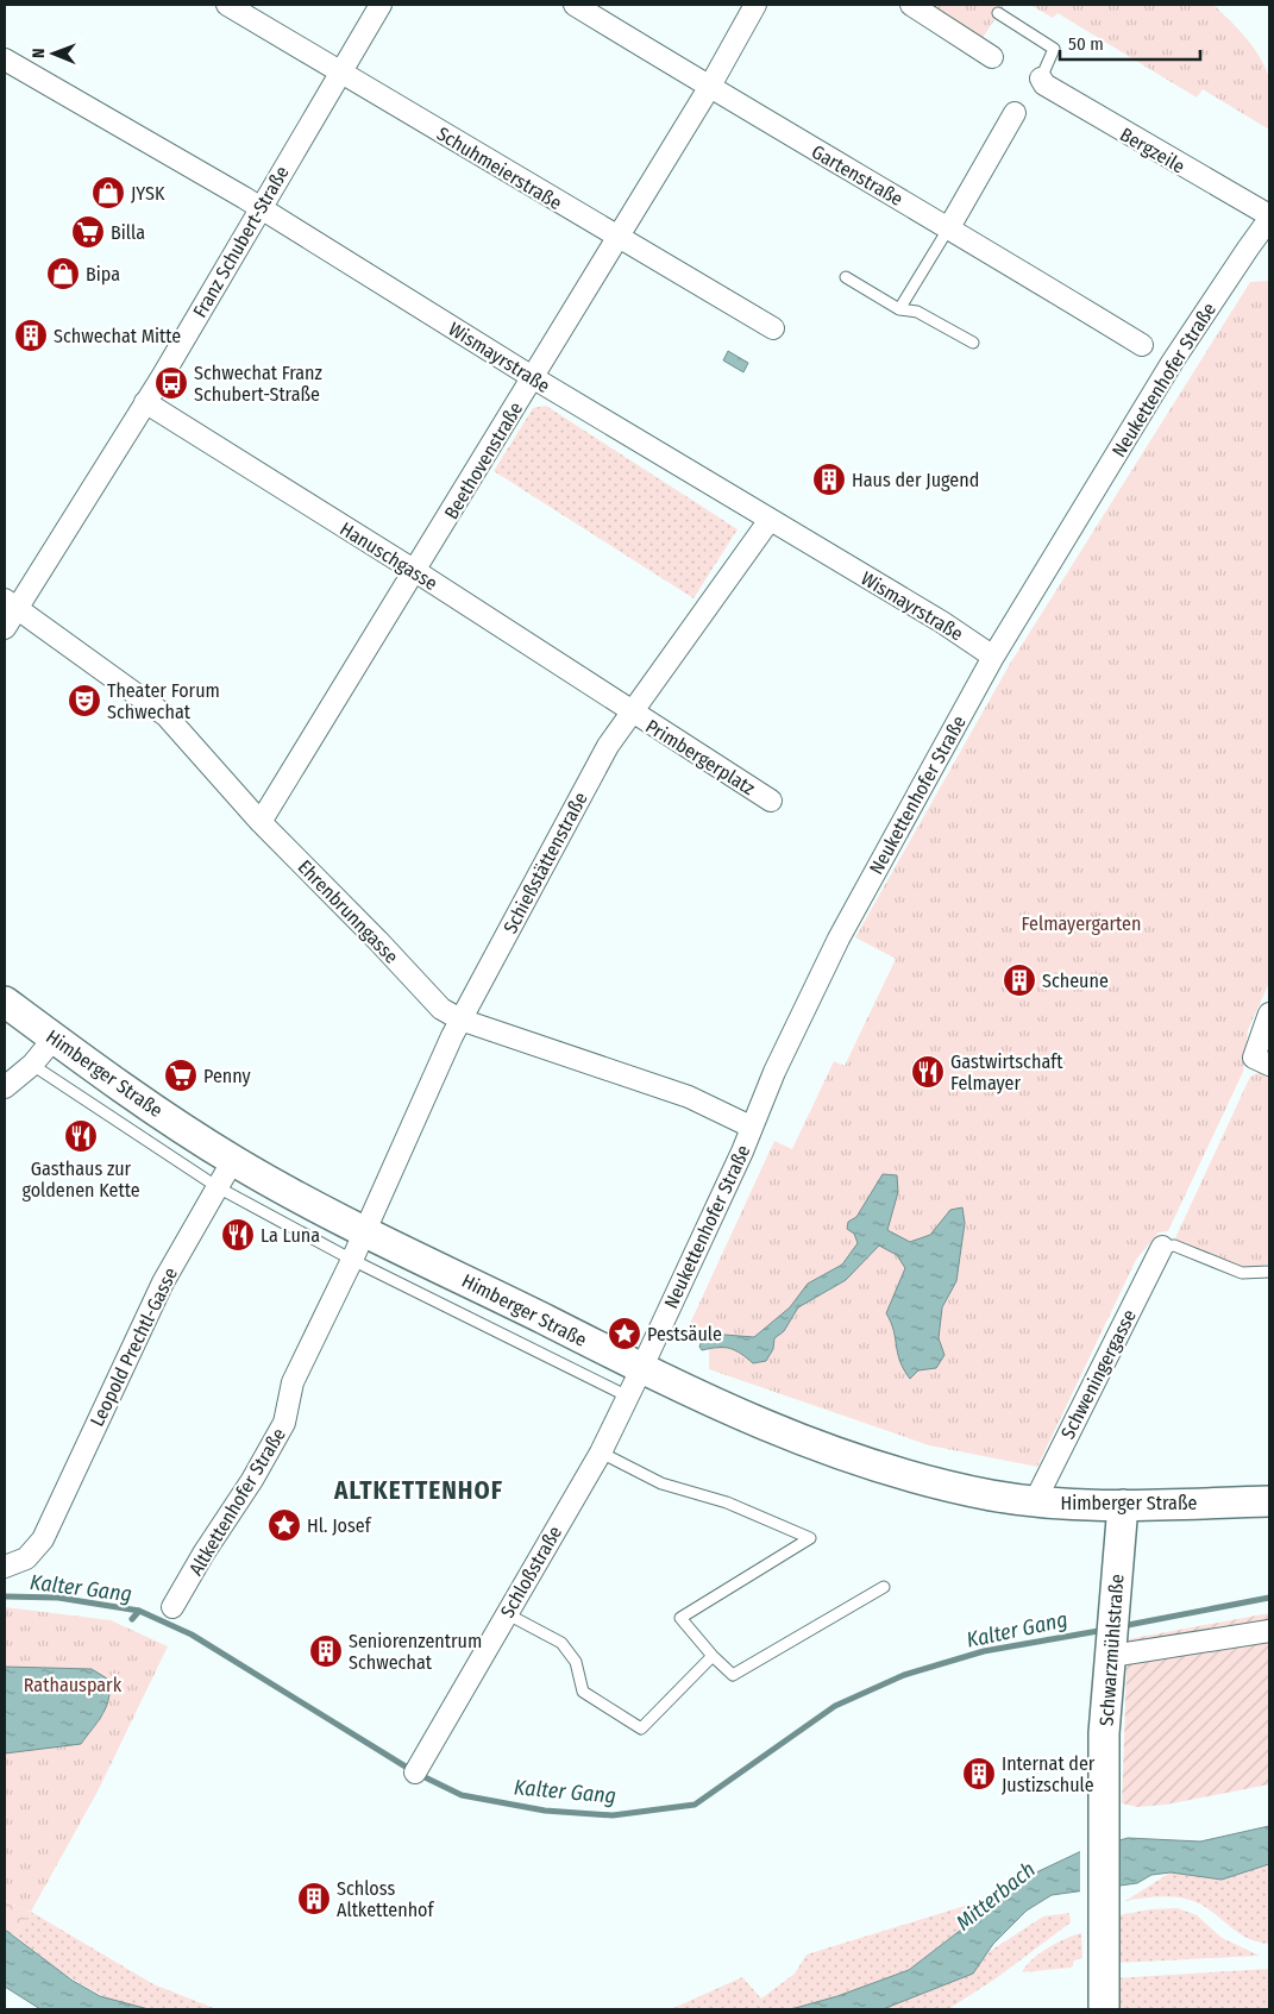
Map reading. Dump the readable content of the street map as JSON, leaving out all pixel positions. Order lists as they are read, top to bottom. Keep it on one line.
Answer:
{"streets":{"main road":["Himberger Straße","Schwarzmühlstraße"],"street":["Bergzeile","Schuhmeierstraße","Gartenstraße","Franz Schubert-Straße","Wismayrstraße","Neukettenhofer Straße","Beethovenstraße","Hanuschgasse","Primbergerplatz","Schießstättenstraße","Ehrenbrunngasse","Leopold Prechtl-Gasse","Schweningergasse","Altkettenhofer Straße","Schloßstraße"]},"crossings":[["Schuhmeierstraße","Franz Schubert-Straße"],["Schuhmeierstraße","Beethovenstraße"],["Gartenstraße","Beethovenstraße"],["Franz Schubert-Straße","Wismayrstraße"],["Franz Schubert-Straße","Hanuschgasse"],["Franz Schubert-Straße","Ehrenbrunngasse"],["Wismayrstraße","Neukettenhofer Straße"],["Wismayrstraße","Beethovenstraße"],["Wismayrstraße","Schießstättenstraße"],["Neukettenhofer Straße","Ehrenbrunngasse"],["Neukettenhofer Straße","Himberger Straße"],["Neukettenhofer Straße","Schloßstraße"],["Beethovenstraße","Hanuschgasse"],["Beethovenstraße","Ehrenbrunngasse"],["Hanuschgasse","Primbergerplatz"],["Hanuschgasse","Schießstättenstraße"],["Primbergerplatz","Schießstättenstraße"],["Schießstättenstraße","Ehrenbrunngasse"],["Schießstättenstraße","Himberger Straße"],["Schießstättenstraße","Altkettenhofer Straße"],["Himberger Straße","Leopold Prechtl-Gasse"],["Himberger Straße","Schweningergasse"],["Himberger Straße","Altkettenhofer Straße"],["Himberger Straße","Schloßstraße"],["Himberger Straße","Schwarzmühlstraße"]],"districts":["ALTKETTENHOF"],"water":["Kalter Gang","Mitterbach"],"parks":["Felmayergarten","Rathauspark"],"places":{"shop":["JYSK","Bipa"],"supermarket":["Billa","Penny"],"building":["Schwechat Mitte","Haus der Jugend","Scheune","Seniorenzentrum Schwechat","Internat der Justizschule","Schloss Altkettenhof"],"bus stop":["Schwechat Franz Schubert-Straße"],"theatre":["Theater Forum Schwechat"],"restaurant":["Gastwirtschaft Felmayer","Gasthaus zur goldenen Kette","La Luna"],"place":["Pestsäule","Hl. Josef"]},"scale_bar":"50 m","north":"left"}
